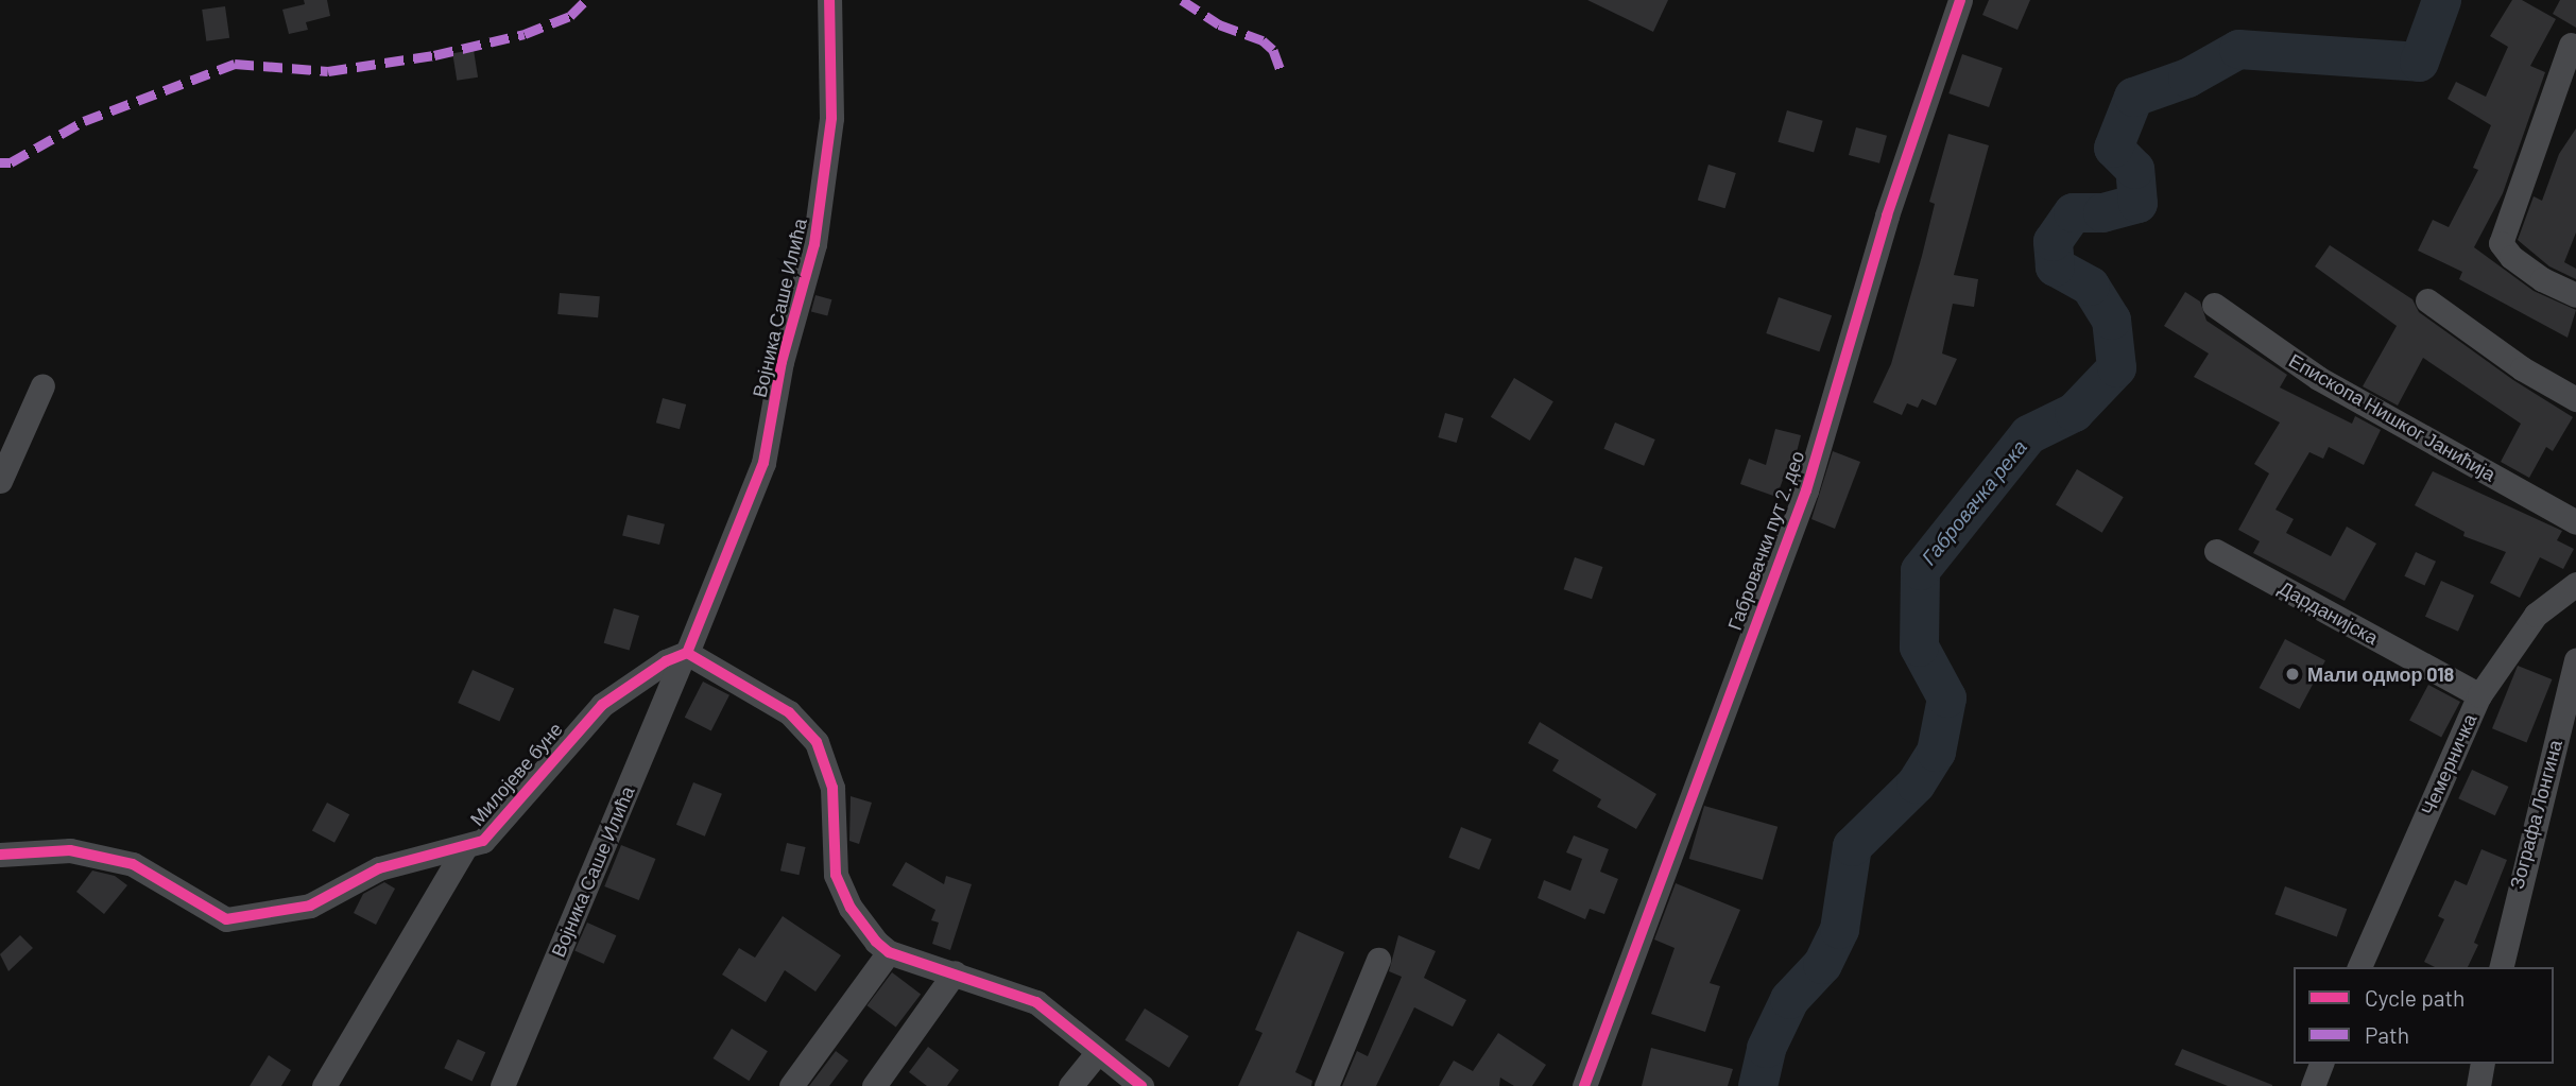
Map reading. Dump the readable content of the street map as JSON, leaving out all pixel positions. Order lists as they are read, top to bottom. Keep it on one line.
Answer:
{"streets":{"street":["Војника Саше Илића","Епископа Нишког Јанићија","Габровачки пут 2. део","Дарданијска","Чемерничка","Милојеве буне","Зографа Лонгина"]},"crossings":[["Војника Саше Илића","Милојеве буне"],["Дарданијска","Чемерничка"]],"water":["Габровачка река"],"places":["Мали одмор 018"],"legend":["Cycle path","Path"]}
